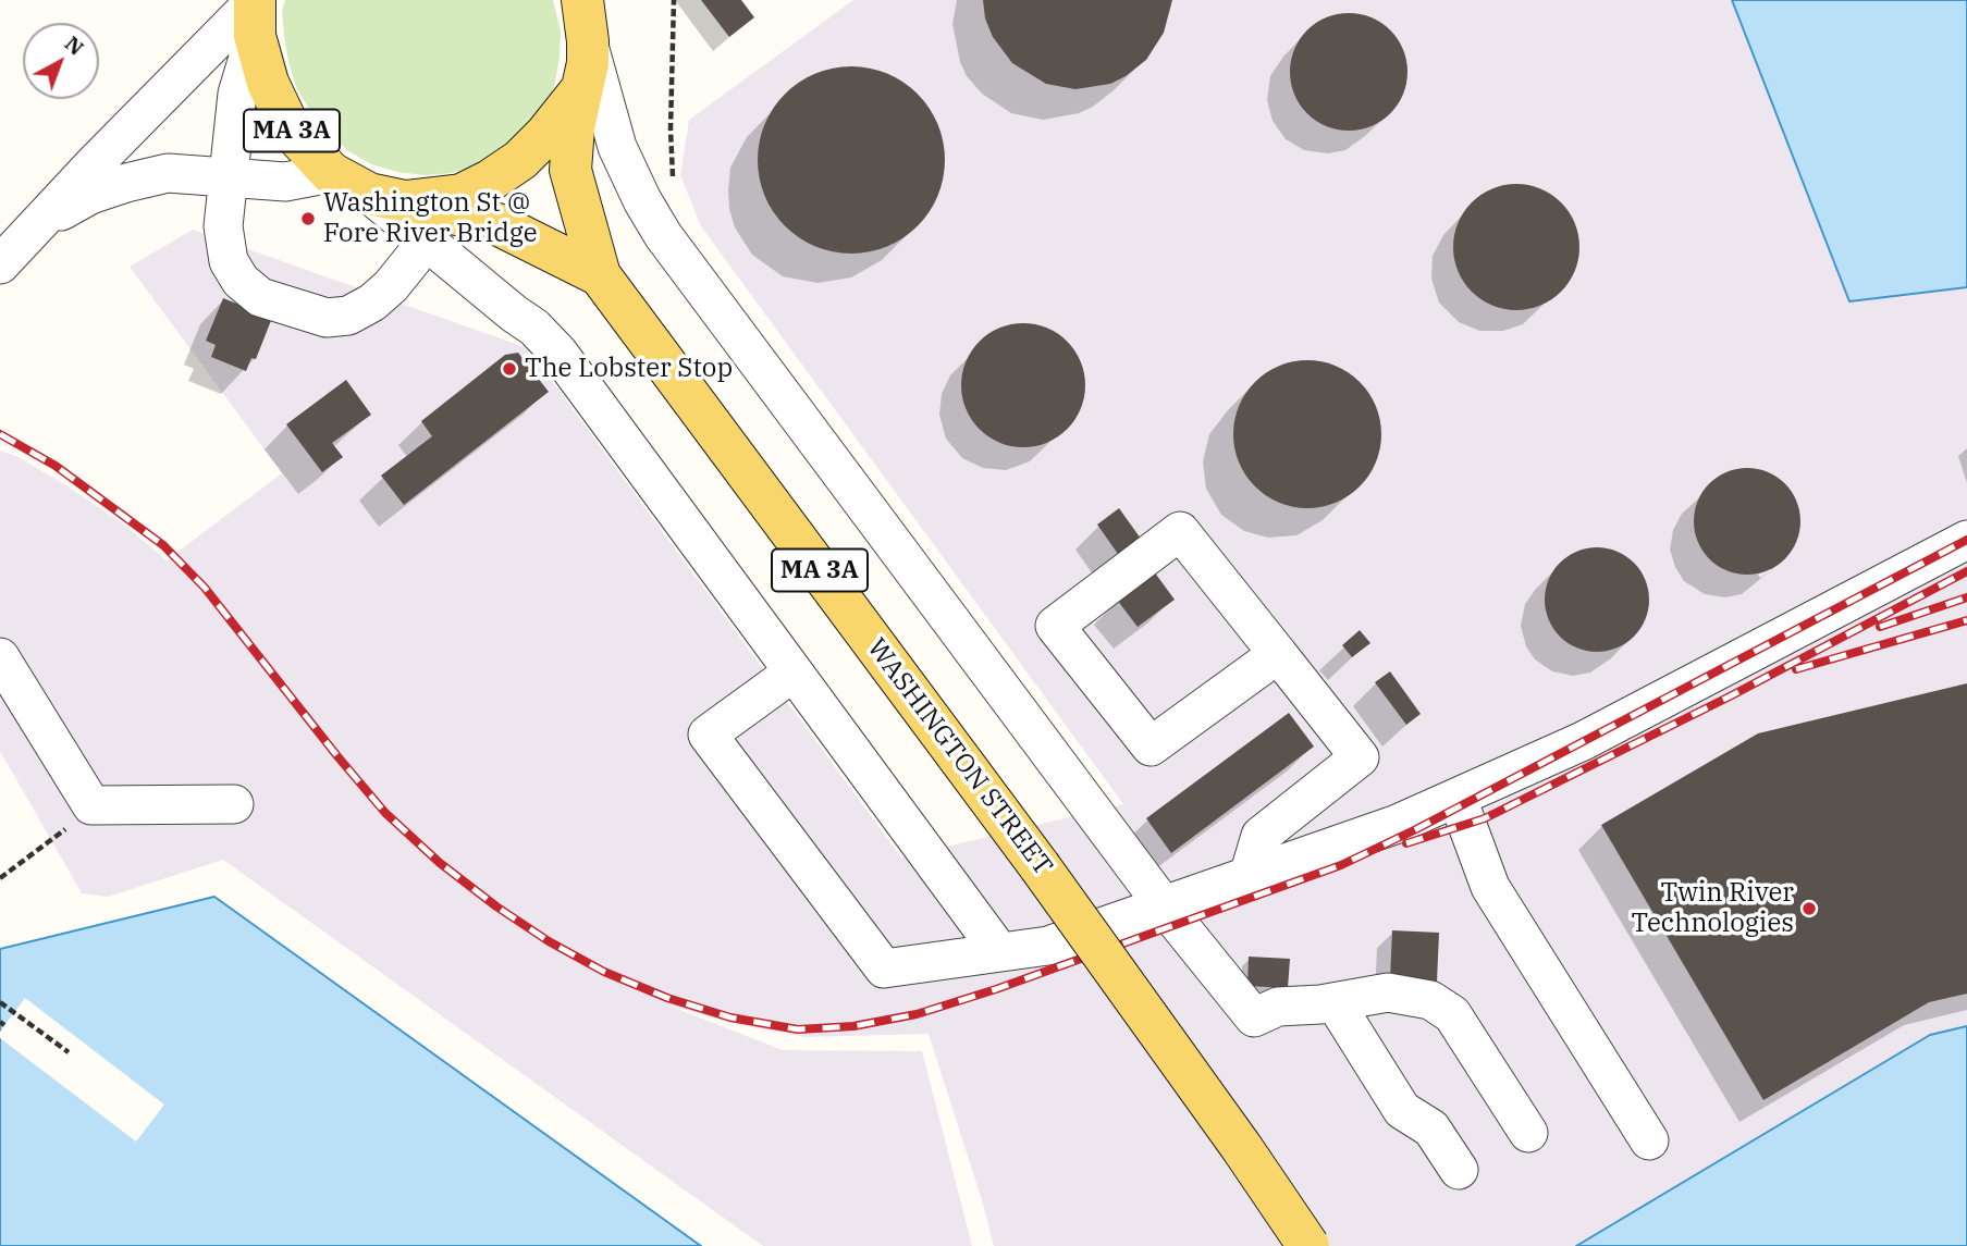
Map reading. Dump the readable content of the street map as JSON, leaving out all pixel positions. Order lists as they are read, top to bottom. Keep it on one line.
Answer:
{"streets":{"main road":["MA 3A","WASHINGTON STREET"]},"crossings":[["MA 3A","WASHINGTON STREET"]],"places":["Washington St @ Fore River Bridge","The Lobster Stop","Twin River Technologies"],"north":"top right"}
